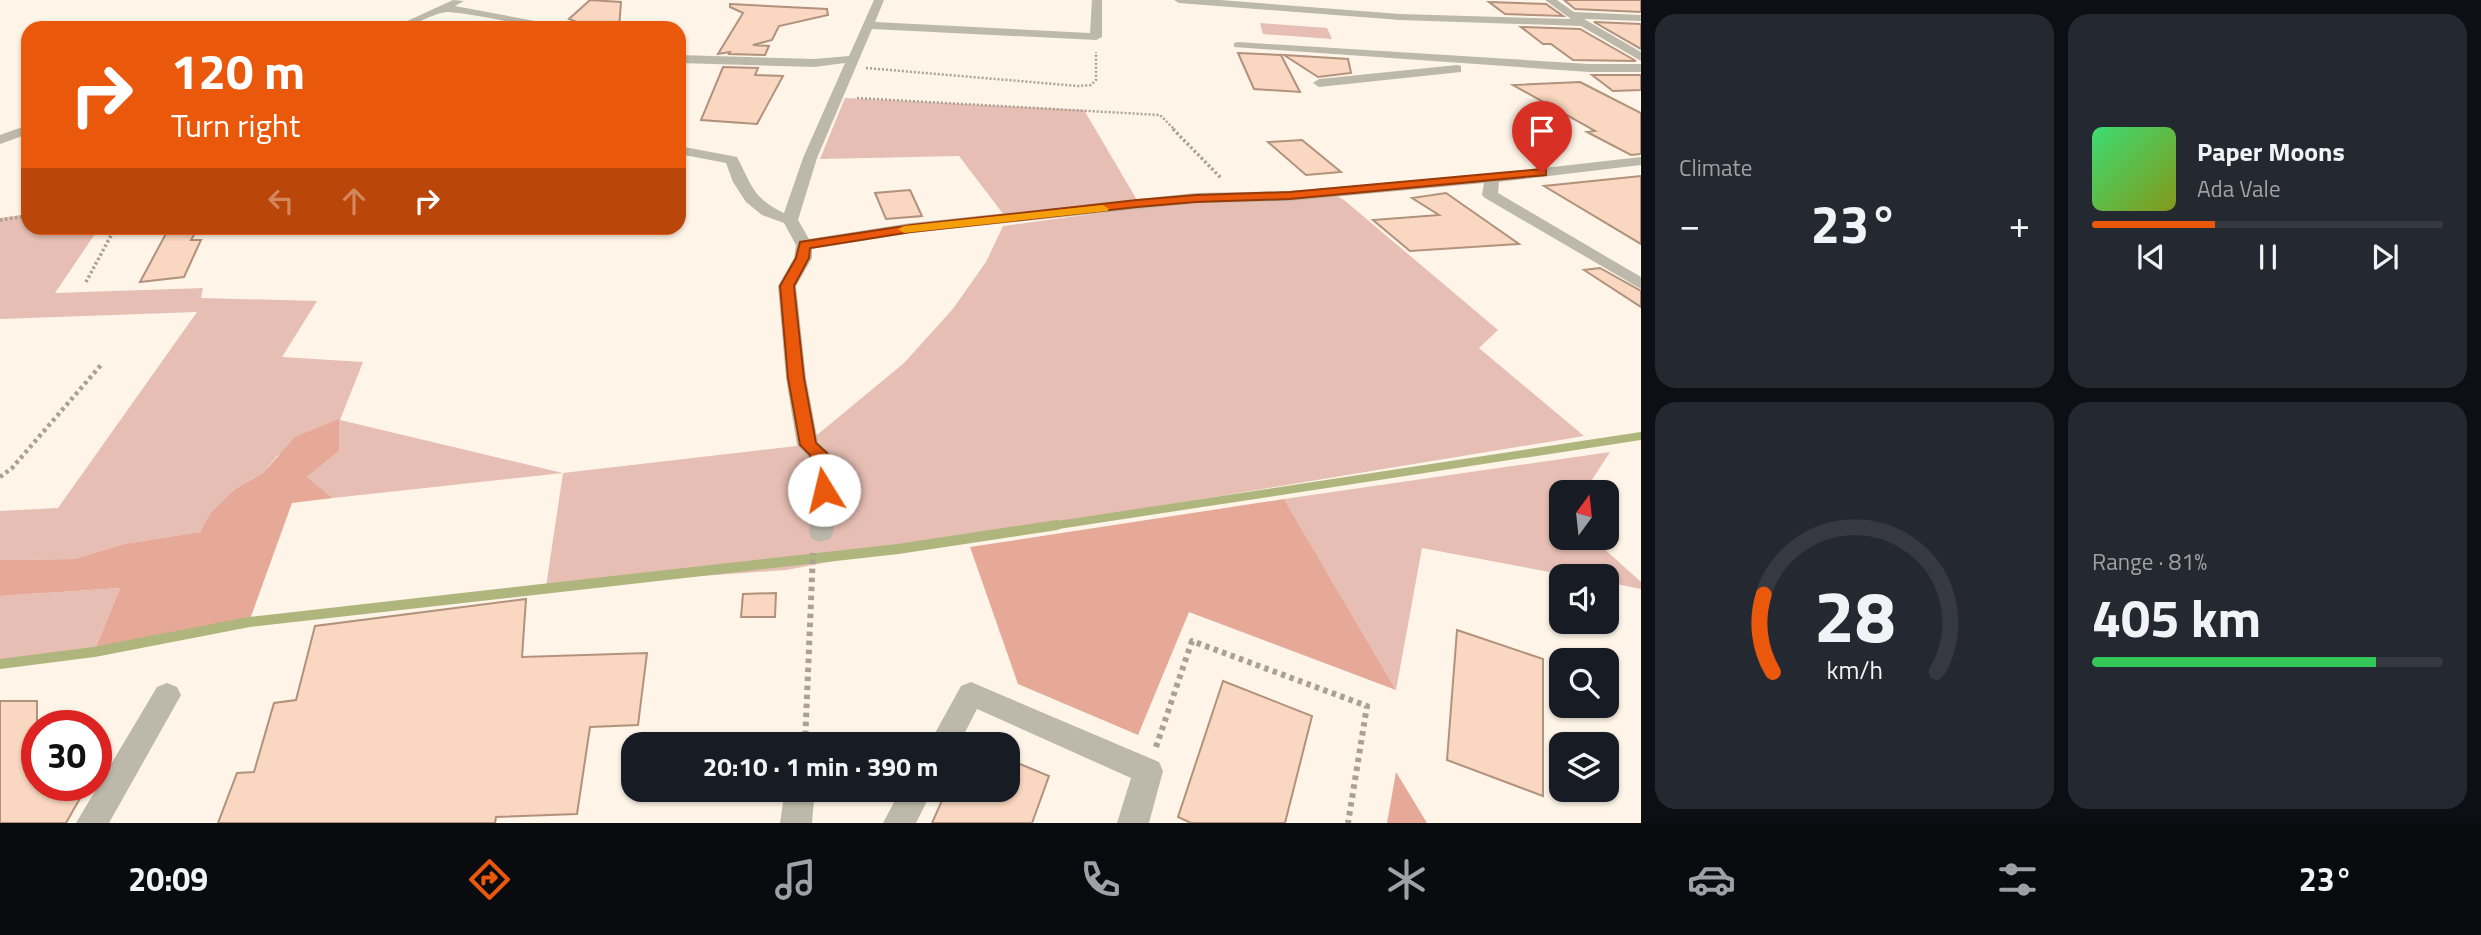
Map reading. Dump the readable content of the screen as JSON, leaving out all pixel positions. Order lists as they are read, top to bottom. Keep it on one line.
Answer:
{"north":"top","page":{"tile":["Climate",["Range · 81%","405 km"]],"turn":["120 m","Turn right"],"song":["Paper Moons","Ada Vale"],"heat":["−","23°","+"],"limit":"30","trip":"20:10 · 1 min · 390 m","tabs":["20:09","23°"],"gauge":["28","km/h"]}}
